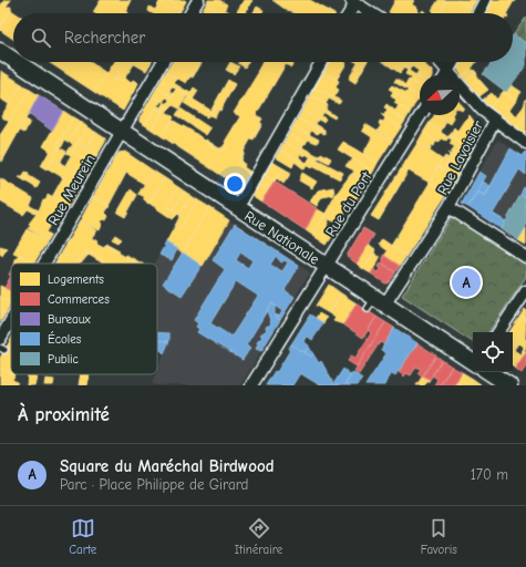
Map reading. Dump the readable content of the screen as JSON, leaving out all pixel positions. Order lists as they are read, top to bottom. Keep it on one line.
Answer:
{"streets":{"street":["Rue Lavoisier","Rue Meurein","Rue du Port","Rue Nationale"]},"crossings":[["Rue Lavoisier","Rue Nationale"],["Rue Meurein","Rue Nationale"],["Rue du Port","Rue Nationale"]],"legend":["Logements","Commerces","Bureaux","Écoles","Public"],"north":"bottom left","page":{"search":"Rechercher","pins":"A","heading":"À proximité","list":[{"mark":"A","name":"Square du Maréchal Birdwood","note":"Parc · Place Philippe de Girard","value":"170 m"}],"nav":["Carte","Itinéraire","Favoris"]}}
